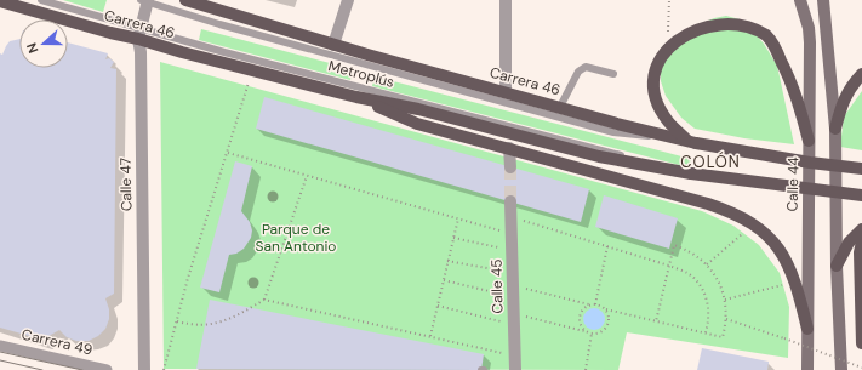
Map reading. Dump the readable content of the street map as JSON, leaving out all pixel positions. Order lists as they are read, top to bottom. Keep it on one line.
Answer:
{"streets":{"main road":["Carrera 46","Calle 44"],"street":["Calle 47","Calle 45","Carrera 49"],"lane":["Metroplús"]},"crossings":[["Carrera 46","Metroplús"],["Carrera 46","Calle 47"],["Carrera 46","Calle 44"],["Metroplús","Calle 47"]],"districts":["COLÓN"],"parks":["Parque de San Antonio"],"north":"left"}
